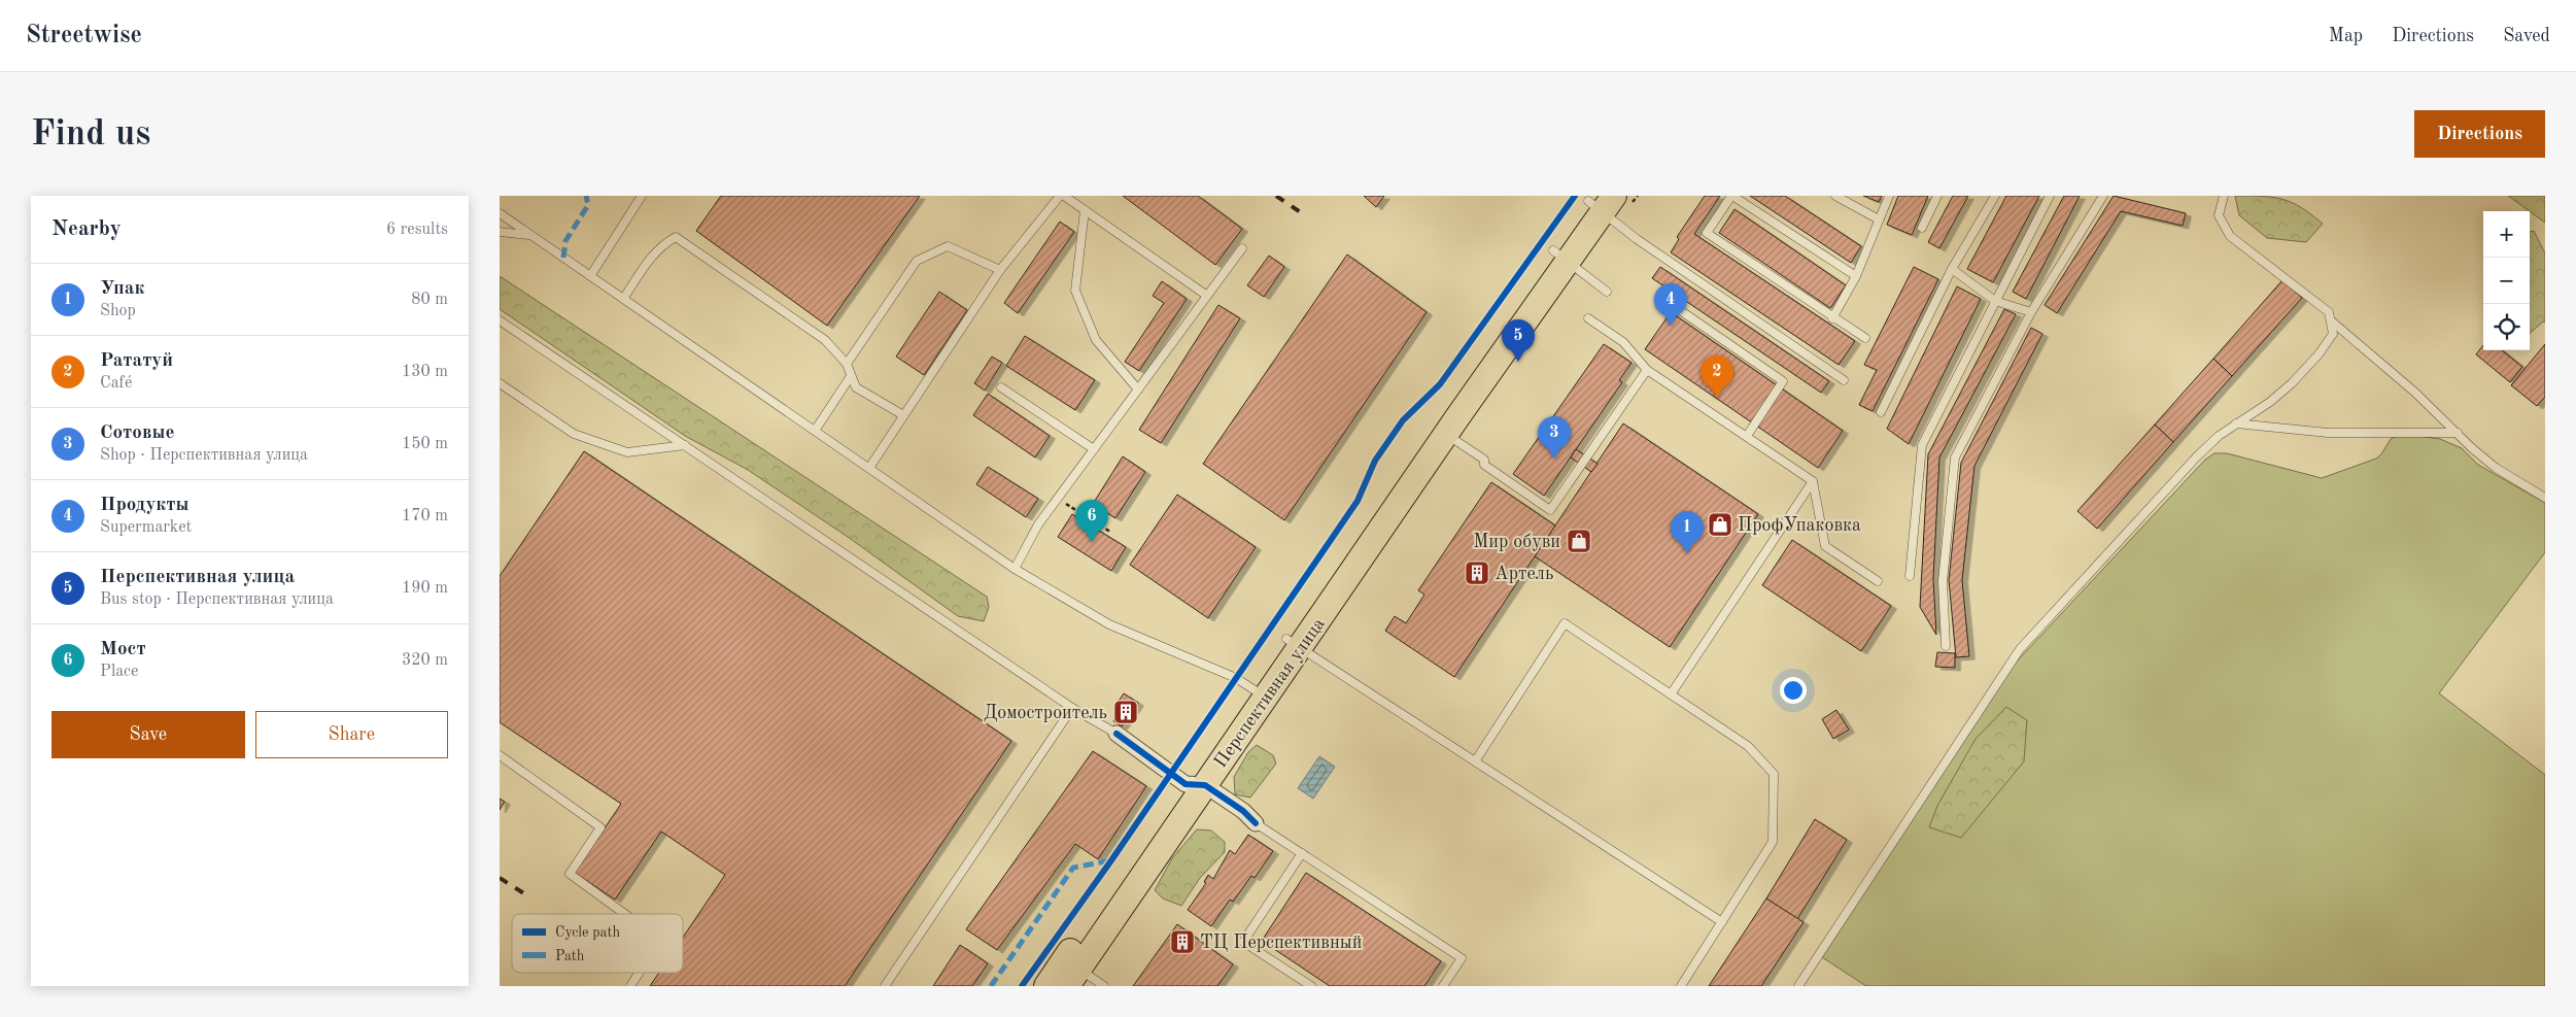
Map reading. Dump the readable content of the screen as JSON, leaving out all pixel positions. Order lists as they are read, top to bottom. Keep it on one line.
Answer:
{"streets":{"main road":["Перспективная улица"]},"places":{"shop":["ПрофУпаковка","Мир обуви"],"building":["Артель","Домостроитель","ТЦ Перспективный"]},"legend":["Cycle path","Path"],"page":{"header":"Streetwise","nav":["Map","Directions","Saved"],"buttons":["Directions",["Save","Share"]],"title":"Find us","heading":["Nearby","6 results"],"map_buttons":["+","−"],"list":[{"mark":"1","name":"Упак","note":"Shop","value":"80 m"},{"mark":"2","name":"Рататуй","note":"Café","value":"130 m"},{"mark":"3","name":"Сотовые","note":"Shop · Перспективная улица","value":"150 m"},{"mark":"4","name":"Продукты","note":"Supermarket","value":"170 m"},{"mark":"5","name":"Перспективная улица","note":"Bus stop · Перспективная улица","value":"190 m"},{"mark":"6","name":"Мост","note":"Place","value":"320 m"}],"pins":["4","5","2","3","6","1"]}}
